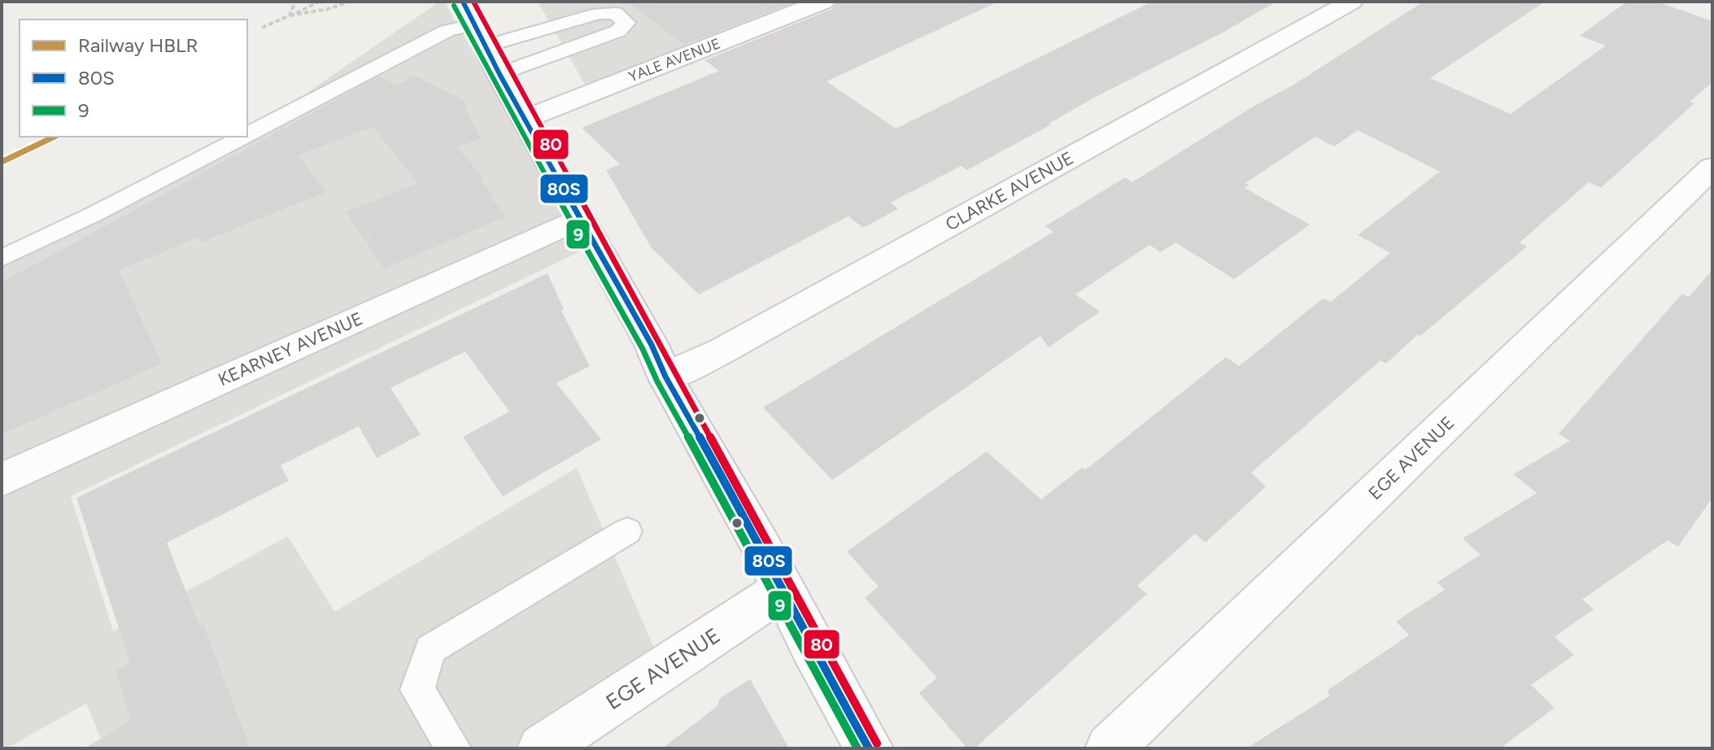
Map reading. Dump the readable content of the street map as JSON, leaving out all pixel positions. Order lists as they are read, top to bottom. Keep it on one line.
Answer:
{"streets":{"street":["YALE AVENUE","CLARKE AVENUE","KEARNEY AVENUE","EGE AVENUE"]},"lines":["transit line 80S","transit line 80","transit line 9","rail line HBLR"],"legend":["Railway HBLR","80S","9"]}
